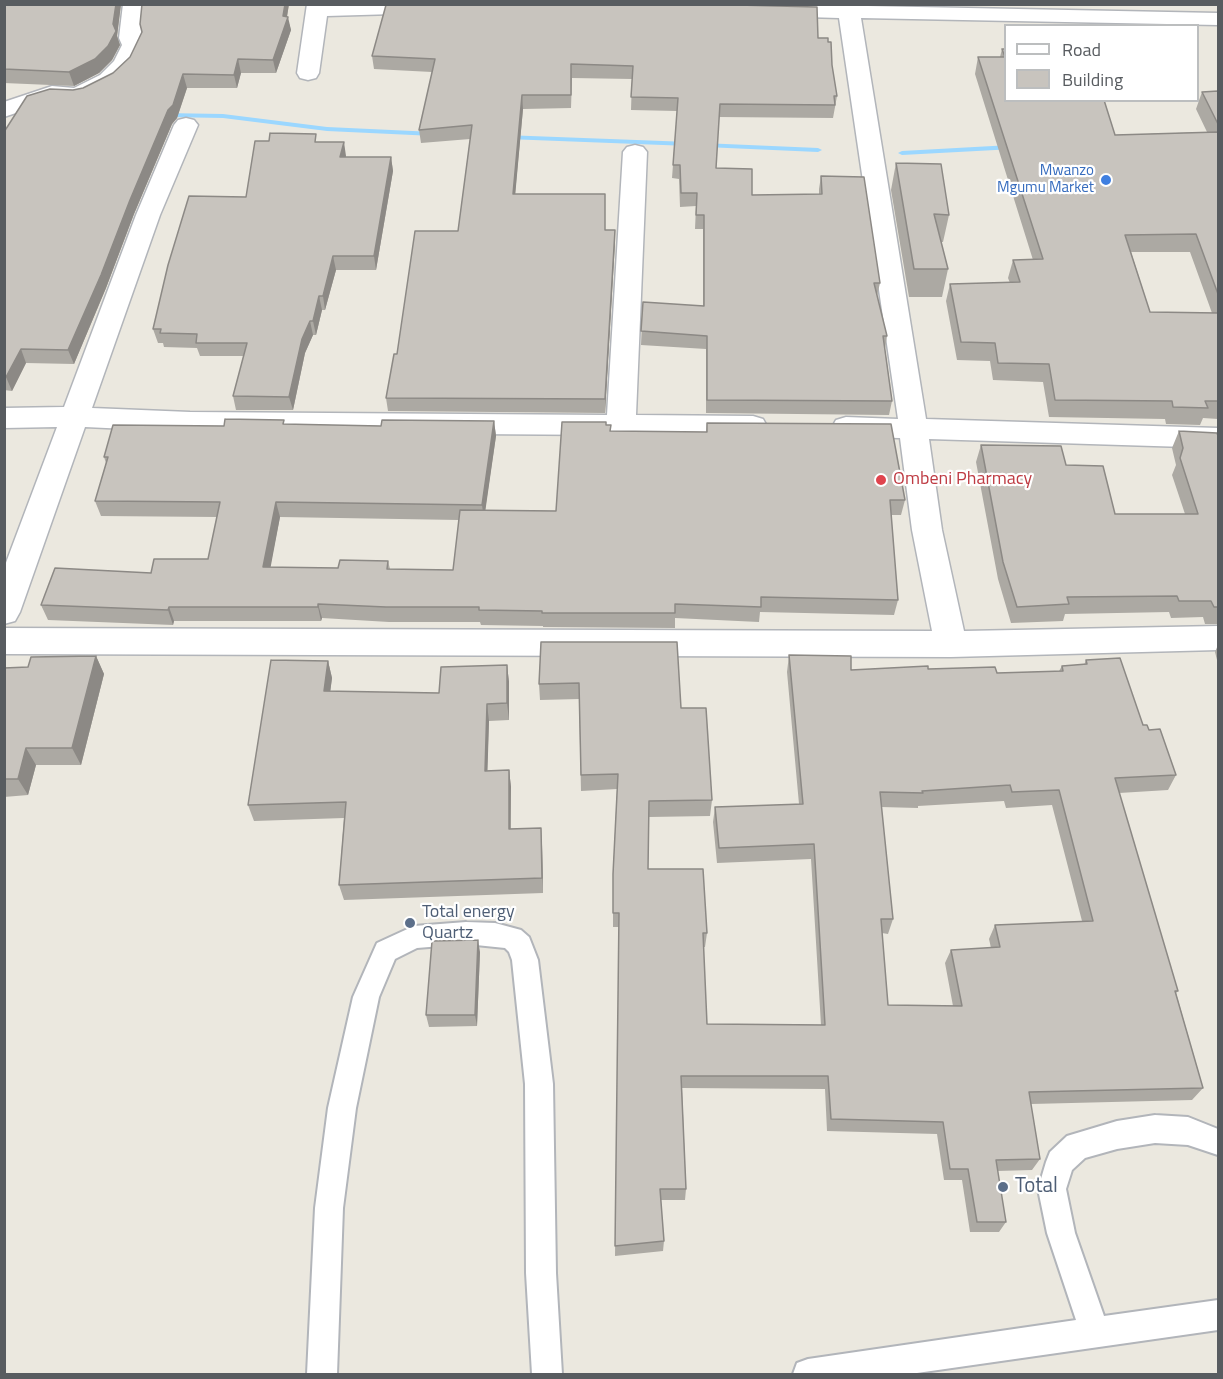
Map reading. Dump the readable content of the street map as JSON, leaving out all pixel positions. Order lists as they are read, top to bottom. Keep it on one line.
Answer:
{"places":["Mwanzo Mgumu Market","Ombeni Pharmacy","Total energy Quartz","Total"],"legend":["Road","Building"]}
